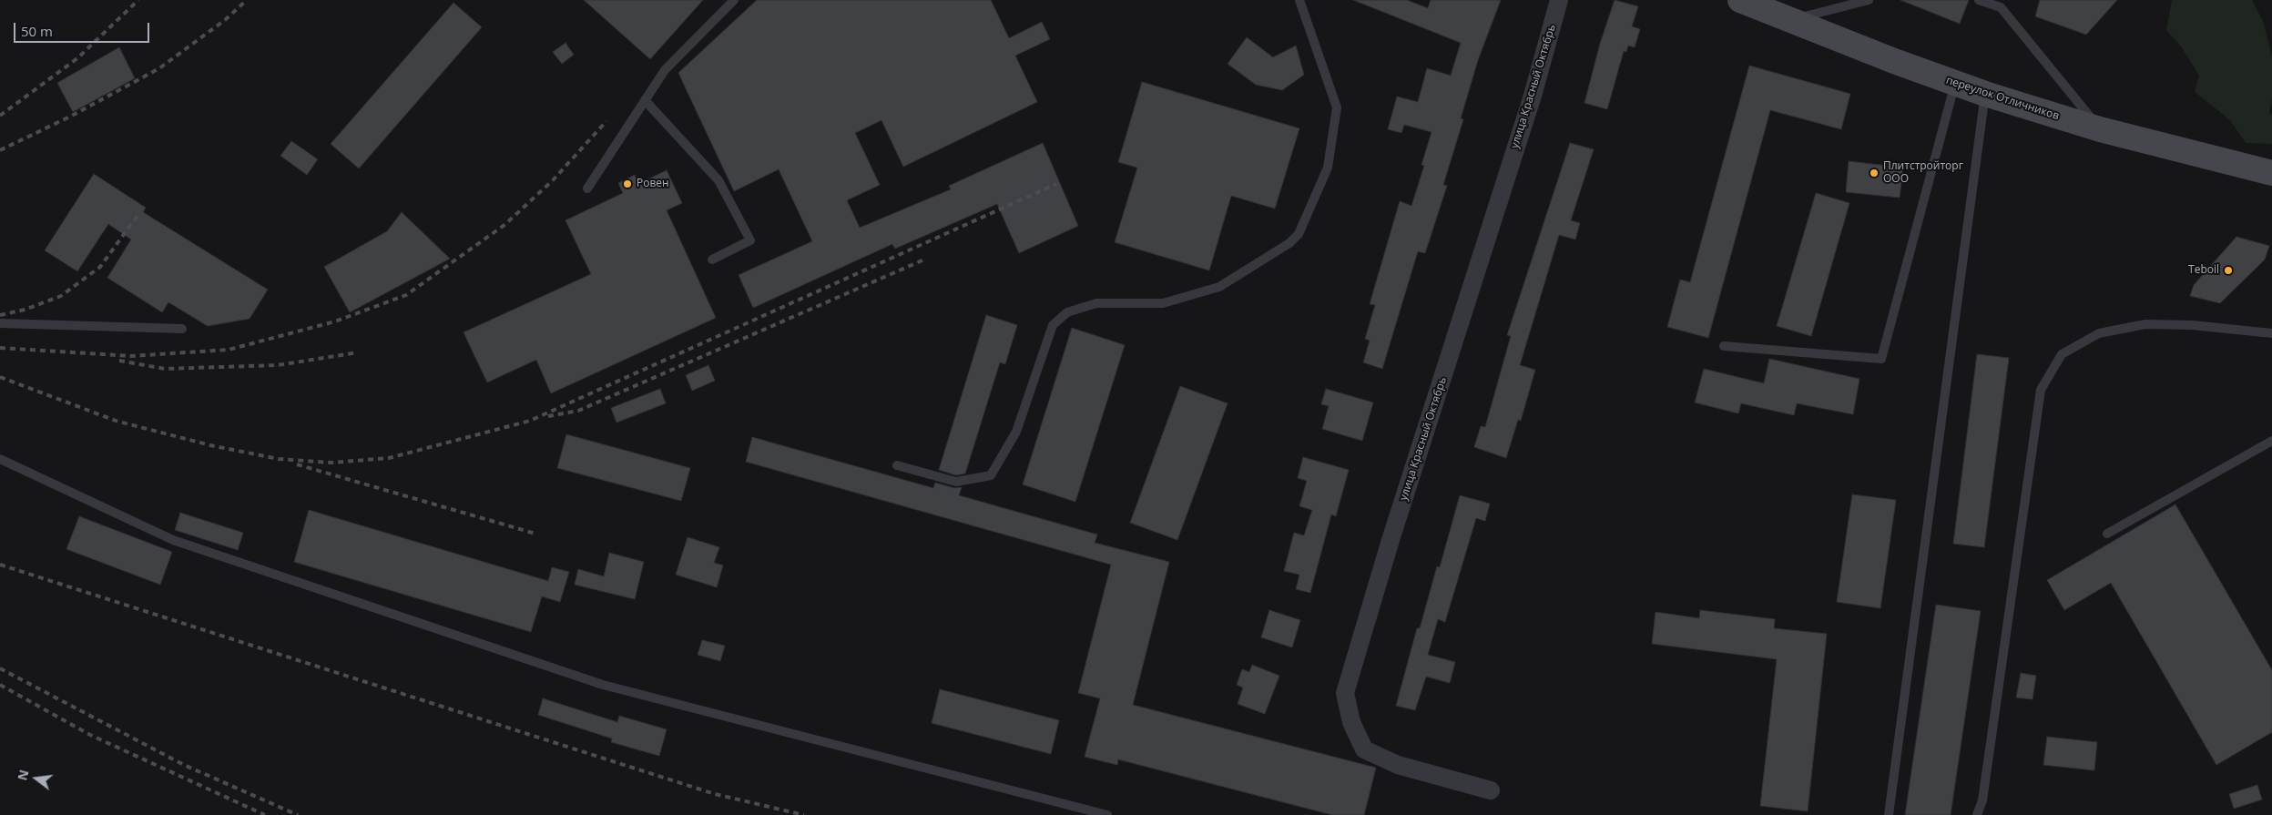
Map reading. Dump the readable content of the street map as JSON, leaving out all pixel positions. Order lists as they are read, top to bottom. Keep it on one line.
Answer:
{"streets":{"main road":["переулок Отличников"],"street":["улица Красный Октябрь"]},"places":["Плитстройторг ООО","Ровен","Teboil"],"scale_bar":"50 m","north":"left"}
